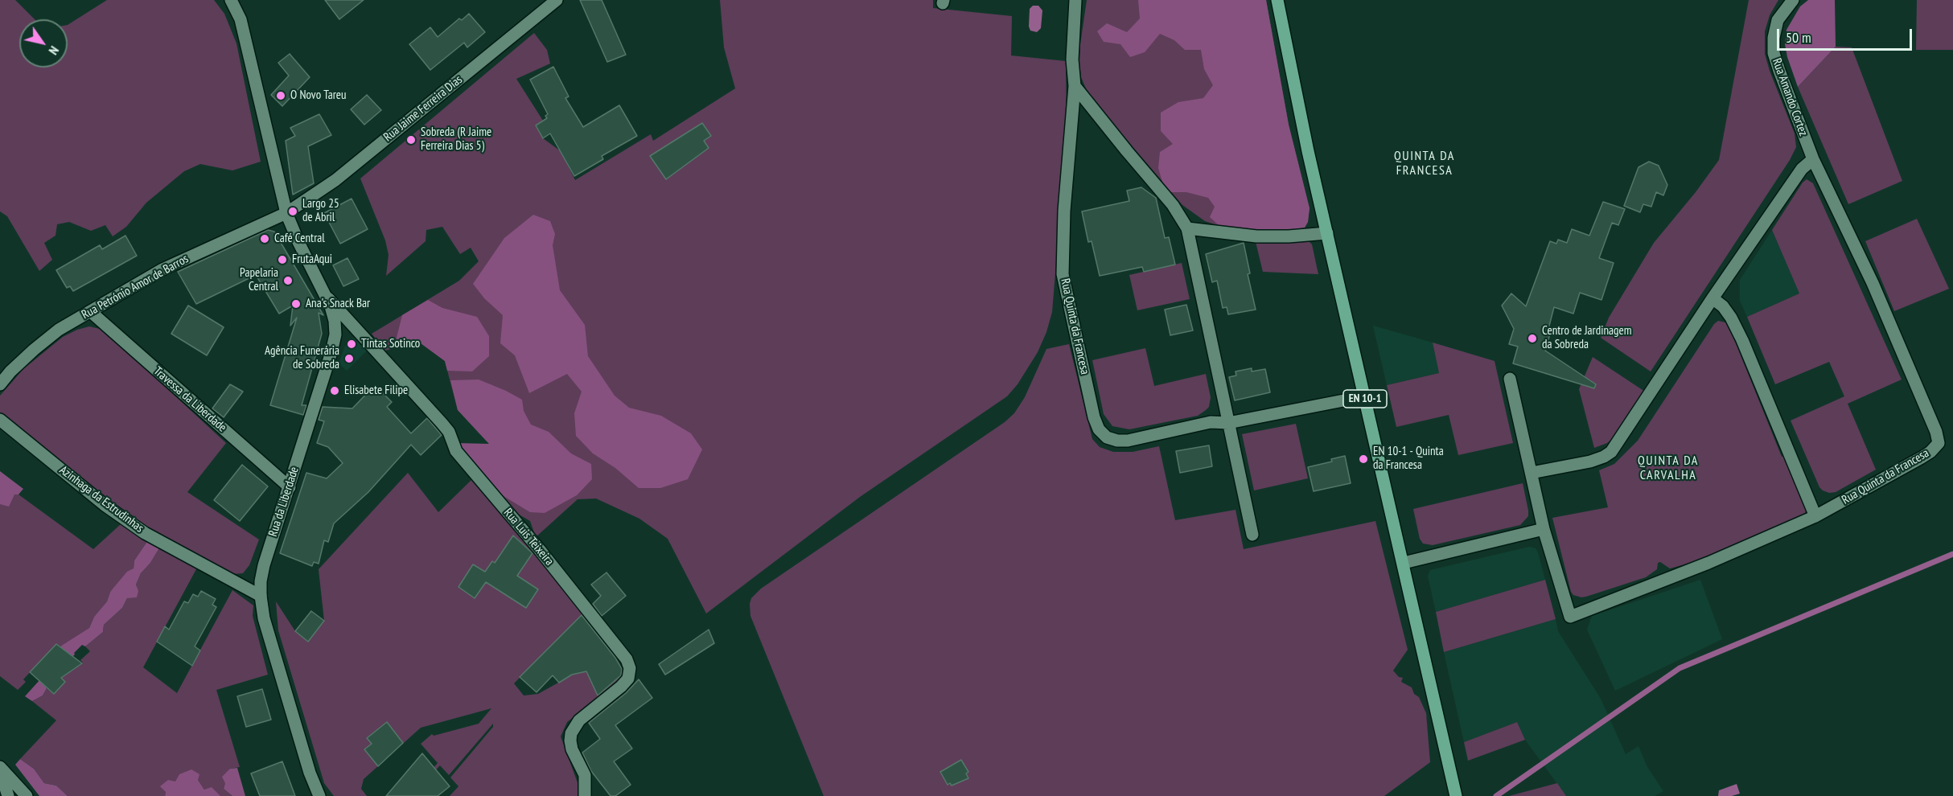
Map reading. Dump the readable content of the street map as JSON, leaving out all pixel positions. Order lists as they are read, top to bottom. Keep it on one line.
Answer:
{"streets":{"main road":["EN 10-1"],"street":["Rua Amando Cortez","Rua Jaime Ferreira Dias","Rua Petrónio Amor de Barros","Rua Quinta da Francesa","Travessa da Liberdade","Azinhaga da Estrudinhas","Rua da Liberdade","Rua Luis Teixeira"]},"crossings":[["Rua Amando Cortez","Rua Quinta da Francesa"],["Rua Jaime Ferreira Dias","Rua Petrónio Amor de Barros"],["Rua Jaime Ferreira Dias","Rua da Liberdade"],["Rua Petrónio Amor de Barros","Travessa da Liberdade"],["Rua Petrónio Amor de Barros","Rua da Liberdade"],["Rua Quinta da Francesa","EN 10-1"],["Travessa da Liberdade","Rua da Liberdade"],["Azinhaga da Estrudinhas","Rua da Liberdade"],["Rua da Liberdade","Rua Luis Teixeira"]],"districts":["QUINTA DA FRANCESA","QUINTA DA CARVALHA"],"places":["O Novo Tareu","Sobreda (R Jaime Ferreira Dias 5)","Largo 25 de Abril","Café Central","FrutaAqui","Papelaria Central","Ana's Snack Bar","Centro de Jardinagem da Sobreda","Tintas Sotinco","Agência Funerária de Sobreda","Elisabete Filipe","EN 10-1 - Quinta da Francesa"],"scale_bar":"50 m","north":"bottom right"}
